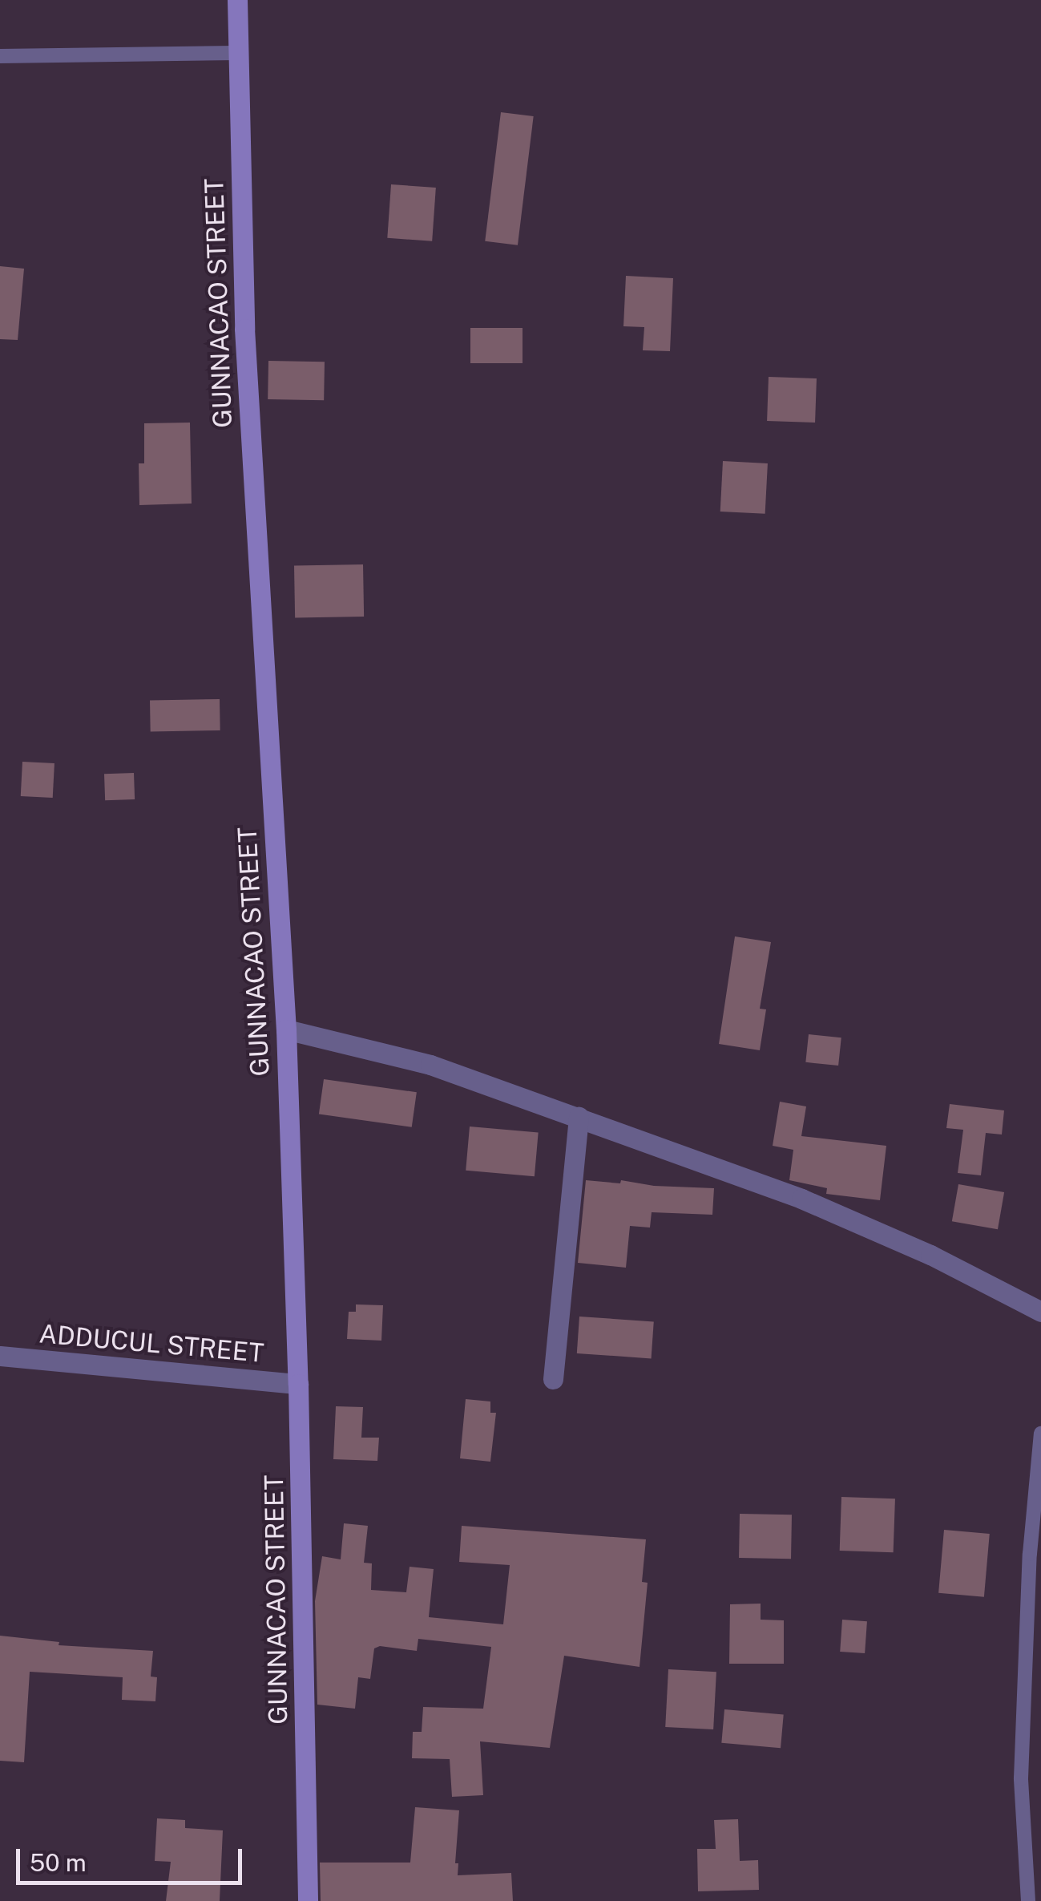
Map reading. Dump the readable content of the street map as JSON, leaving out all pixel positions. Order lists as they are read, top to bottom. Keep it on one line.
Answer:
{"streets":{"street":["GUNNACAO STREET","ADDUCUL STREET"]},"crossings":[["GUNNACAO STREET","ADDUCUL STREET"]],"scale_bar":"50 m"}
